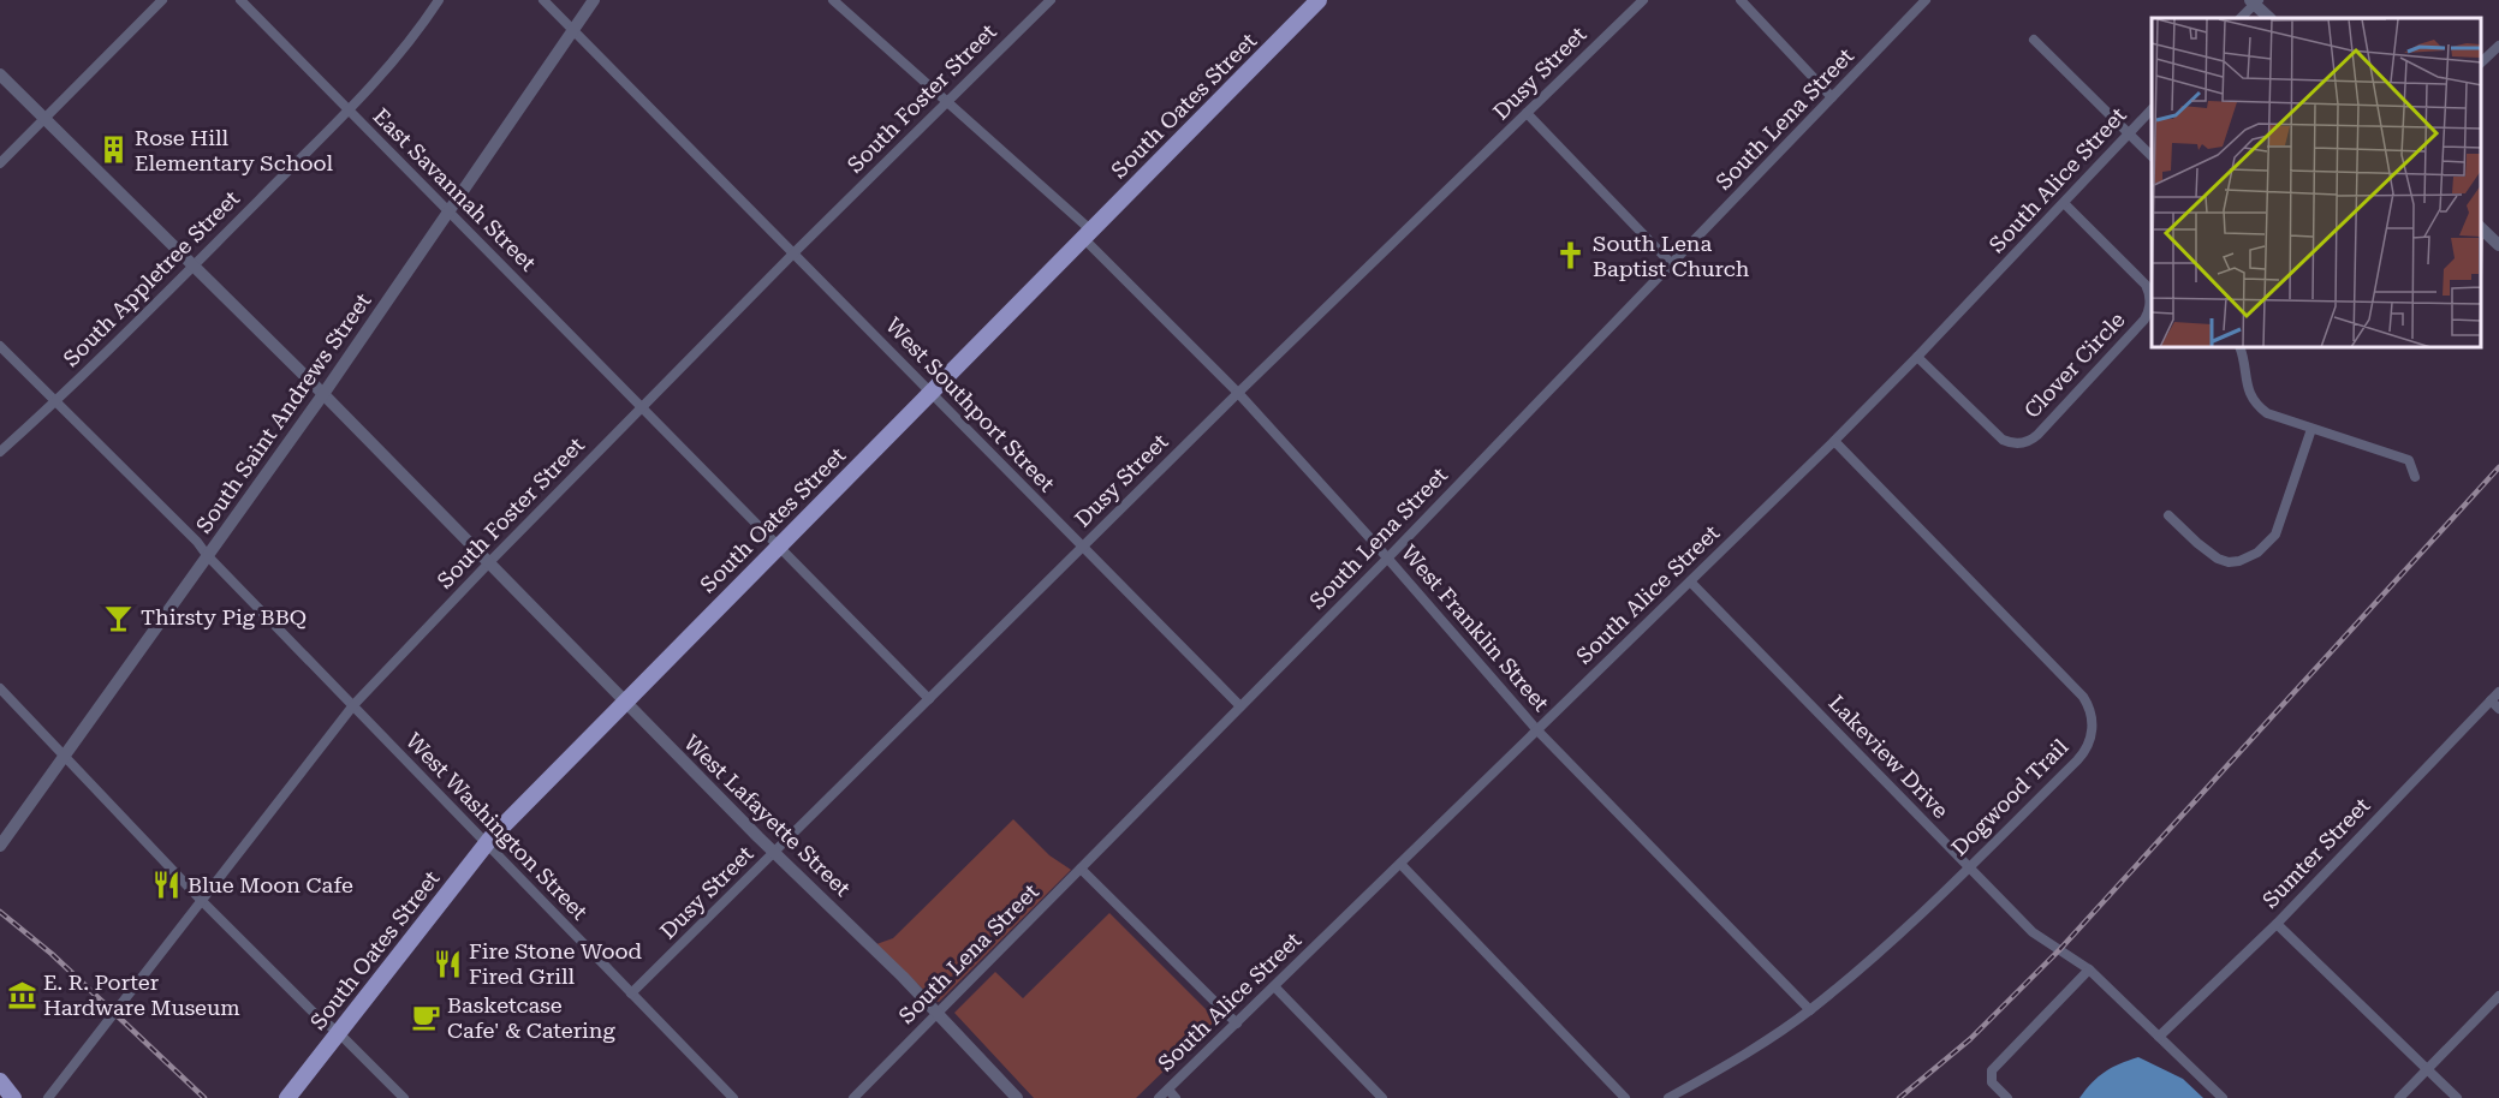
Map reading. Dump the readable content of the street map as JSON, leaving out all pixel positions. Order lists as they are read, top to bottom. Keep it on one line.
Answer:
{"streets":{"main road":["South Oates Street"],"street":["Dusy Street","South Foster Street","South Lena Street","South Alice Street","East Savannah Street","South Appletree Street","Clover Circle","West Southport Street","South Saint Andrews Street","West Franklin Street","Lakeview Drive","Dogwood Trail","West Lafayette Street","West Washington Street","Sumter Street"]},"crossings":[["Dusy Street","East Savannah Street"],["Dusy Street","West Southport Street"],["Dusy Street","West Franklin Street"],["Dusy Street","West Lafayette Street"],["Dusy Street","West Washington Street"],["South Foster Street","East Savannah Street"],["South Foster Street","West Southport Street"],["South Foster Street","West Franklin Street"],["South Foster Street","West Lafayette Street"],["South Foster Street","West Washington Street"],["South Oates Street","East Savannah Street"],["South Oates Street","West Southport Street"],["South Oates Street","West Franklin Street"],["South Oates Street","West Lafayette Street"],["South Oates Street","West Washington Street"],["South Lena Street","West Southport Street"],["South Lena Street","West Franklin Street"],["South Lena Street","West Lafayette Street"],["South Alice Street","Clover Circle"],["South Alice Street","West Franklin Street"],["South Alice Street","Lakeview Drive"],["South Alice Street","Dogwood Trail"],["East Savannah Street","South Appletree Street"],["East Savannah Street","South Saint Andrews Street"],["South Appletree Street","West Lafayette Street"],["South Appletree Street","West Washington Street"],["West Southport Street","South Saint Andrews Street"],["South Saint Andrews Street","West Lafayette Street"],["South Saint Andrews Street","West Washington Street"],["West Franklin Street","Dogwood Trail"],["Lakeview Drive","Dogwood Trail"],["Lakeview Drive","Sumter Street"]],"places":{"building":["Rose Hill Elementary School"],"church":["South Lena Baptist Church"],"bar":["Thirsty Pig BBQ"],"restaurant":["Blue Moon Cafe","Fire Stone Wood Fired Grill"],"museum":["E. R. Porter Hardware Museum"],"cafe":["Basketcase Cafe' & Catering"]}}
